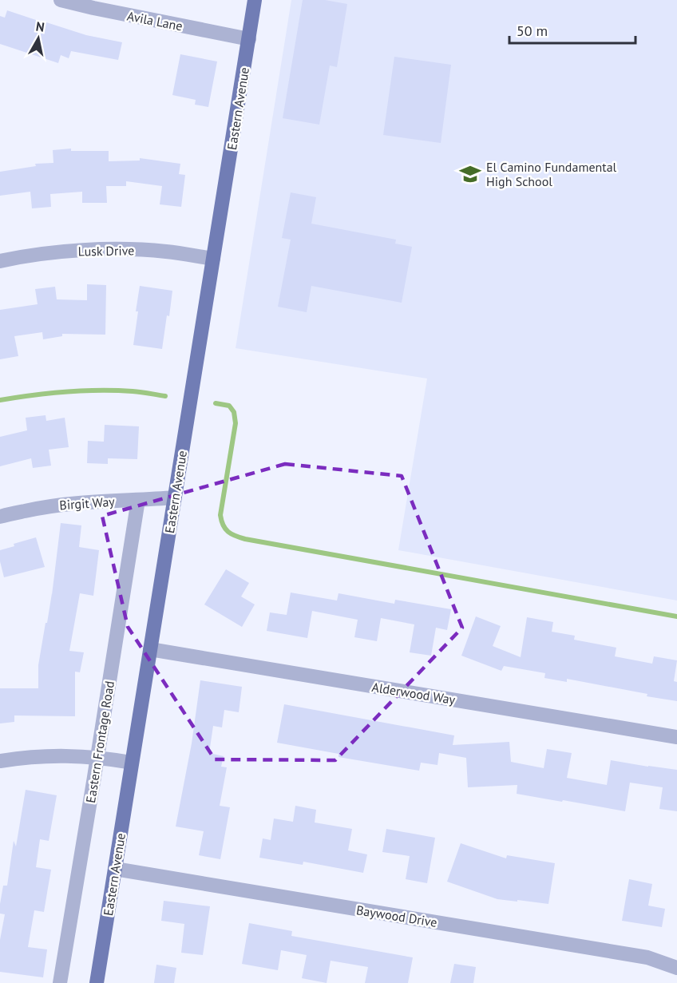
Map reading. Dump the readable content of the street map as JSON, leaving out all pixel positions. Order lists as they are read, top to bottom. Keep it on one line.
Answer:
{"streets":{"main road":["Eastern Avenue"],"street":["Avila Lane","Lusk Drive","Birgit Way","Alderwood Way","Eastern Frontage Road","Baywood Drive"]},"crossings":[["Avila Lane","Eastern Avenue"],["Eastern Avenue","Lusk Drive"],["Eastern Avenue","Birgit Way"],["Eastern Avenue","Alderwood Way"],["Eastern Avenue","Baywood Drive"],["Birgit Way","Eastern Frontage Road"]],"places":{"school or university":["El Camino Fundamental High School"]},"scale_bar":"50 m","north":"top"}
